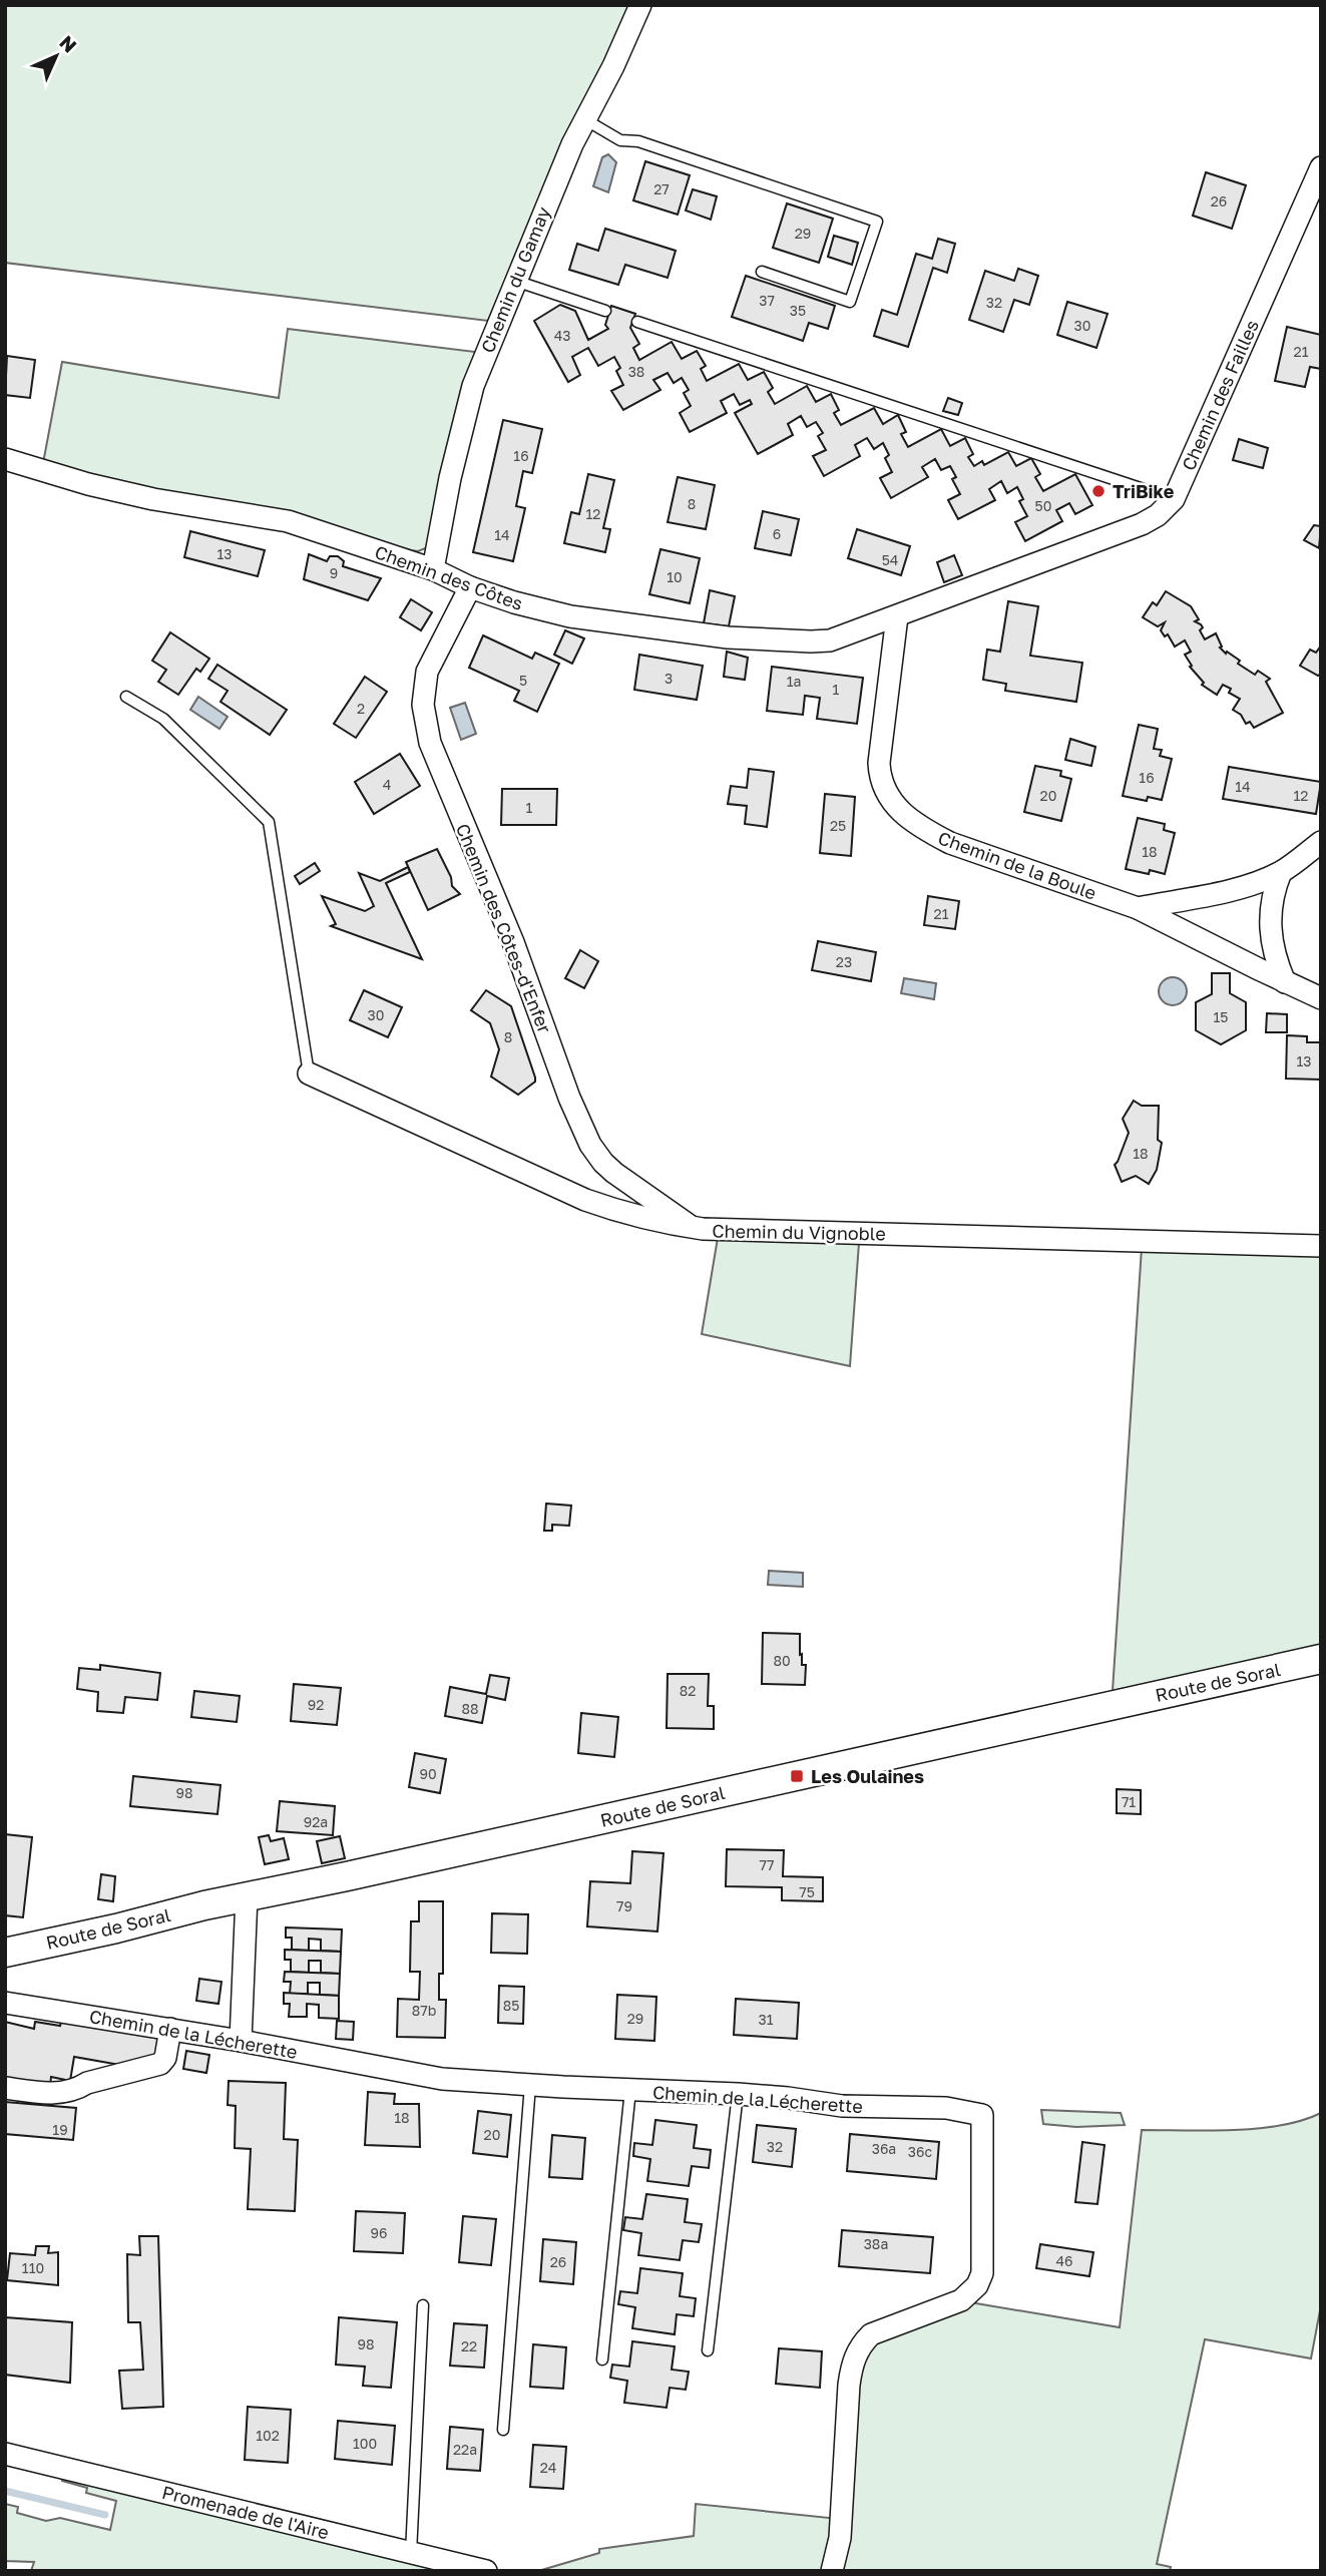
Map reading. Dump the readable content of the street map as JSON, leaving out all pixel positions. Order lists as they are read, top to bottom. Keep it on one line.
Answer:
{"streets":{"street":["Chemin du Gamay","Chemin des Failles","Chemin des Côtes","Chemin de la Boule","Chemin des Côtes-d'Enfer","Chemin du Vignoble","Route de Soral","Chemin de la Lécherette","Promenade de l'Aire"]},"crossings":[["Chemin du Gamay","Chemin des Côtes"],["Chemin des Failles","Chemin des Côtes"],["Chemin des Failles","Chemin de la Boule"],["Chemin des Côtes","Chemin de la Boule"],["Chemin des Côtes","Chemin des Côtes-d'Enfer"],["Chemin des Côtes-d'Enfer","Chemin du Vignoble"]],"places":{"other":["TriBike"],"transit":["Les Oulaines"]},"house_numbers":["27","26","29","37","32","35","30","43","21","38","16","8","50","12","6","14","13","54","9","10","3","5","1a","1","2","16","4","14","20","12","1","25","18","21","23","30","15","8","13","18","80","82","92","88","90","98","71","92a","77","75","79","85","87b","29","31","18","19","20","32","36a","36c","96","38a","46","26","110","98","22","102","100","22a","24"],"north":"top right"}
